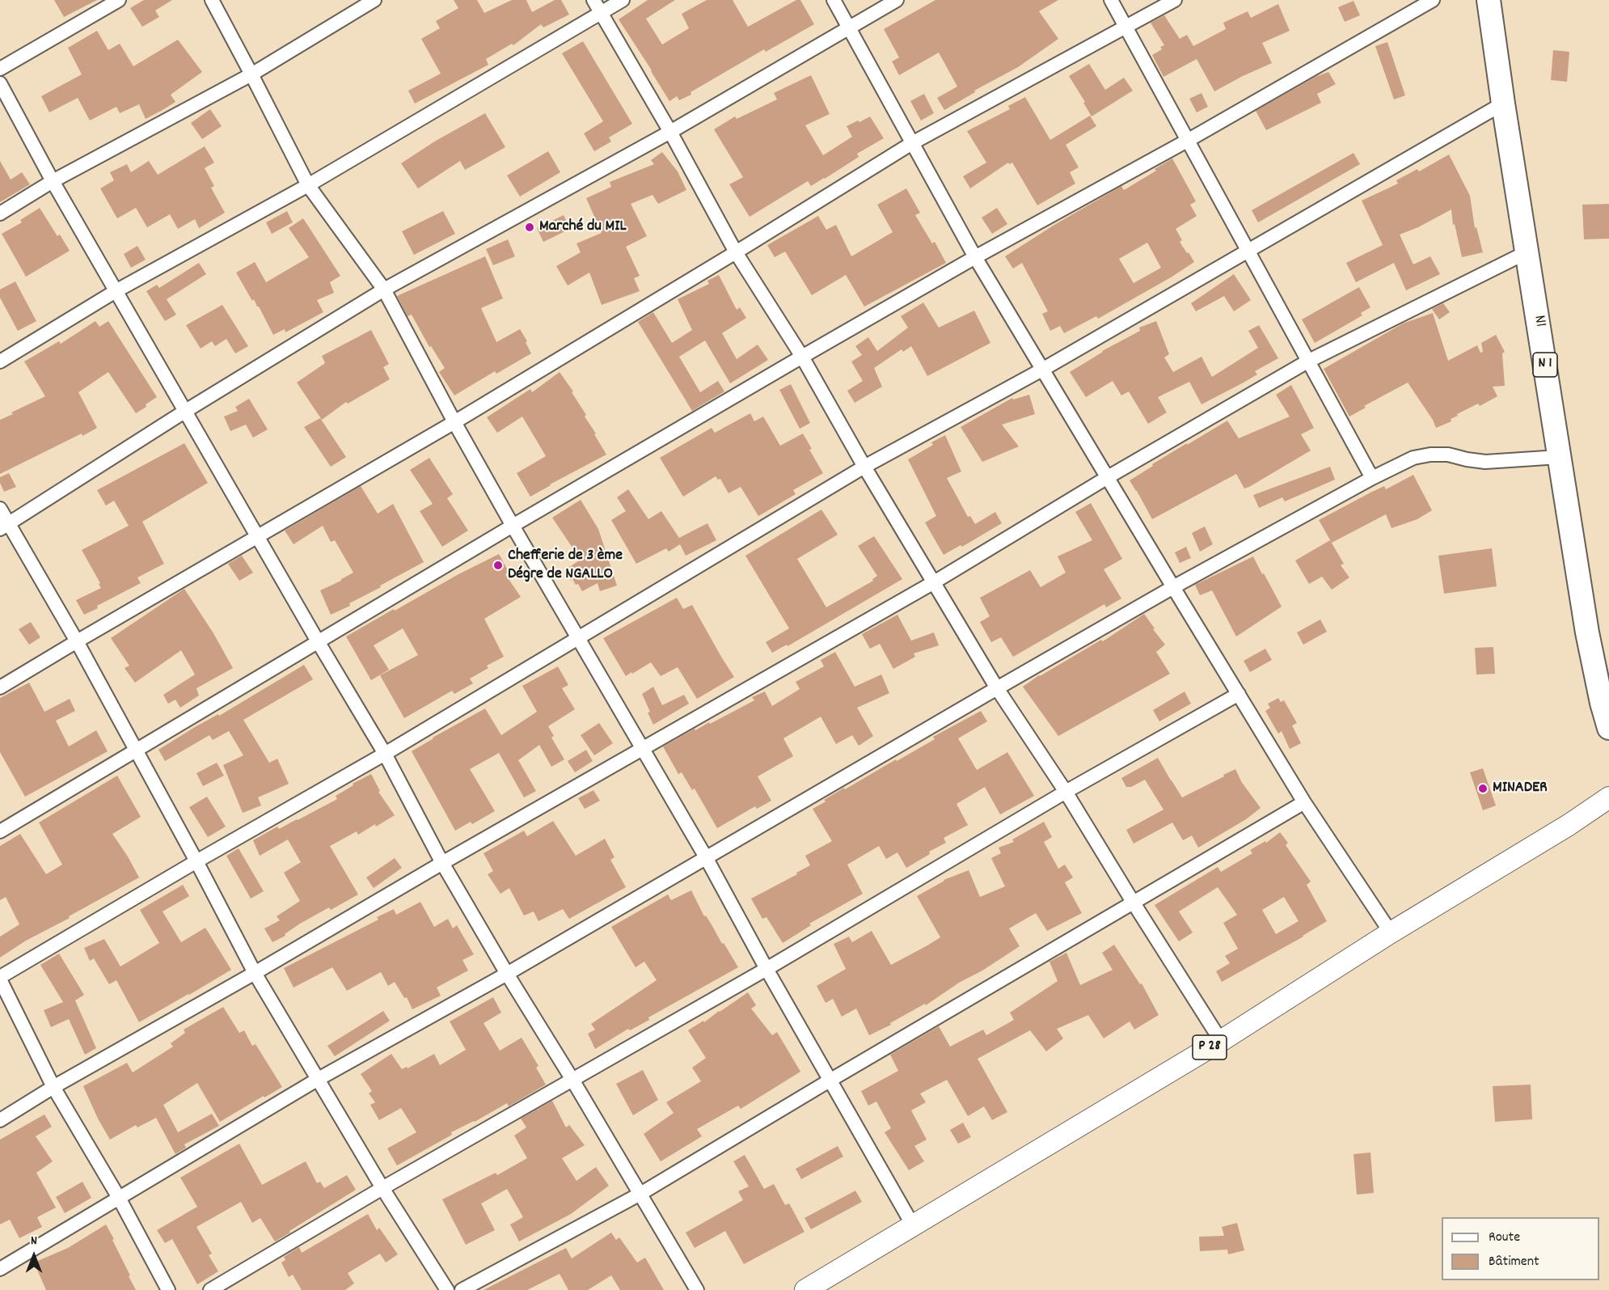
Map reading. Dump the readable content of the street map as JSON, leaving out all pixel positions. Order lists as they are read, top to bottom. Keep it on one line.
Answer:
{"streets":{"highway":["N1","N 1"],"main road":["P 28"]},"places":["Marché du MIL","Chefferie de 3 ème Dégre de NGALLO","MINADER"],"legend":["Route","Bâtiment"],"north":"top"}
